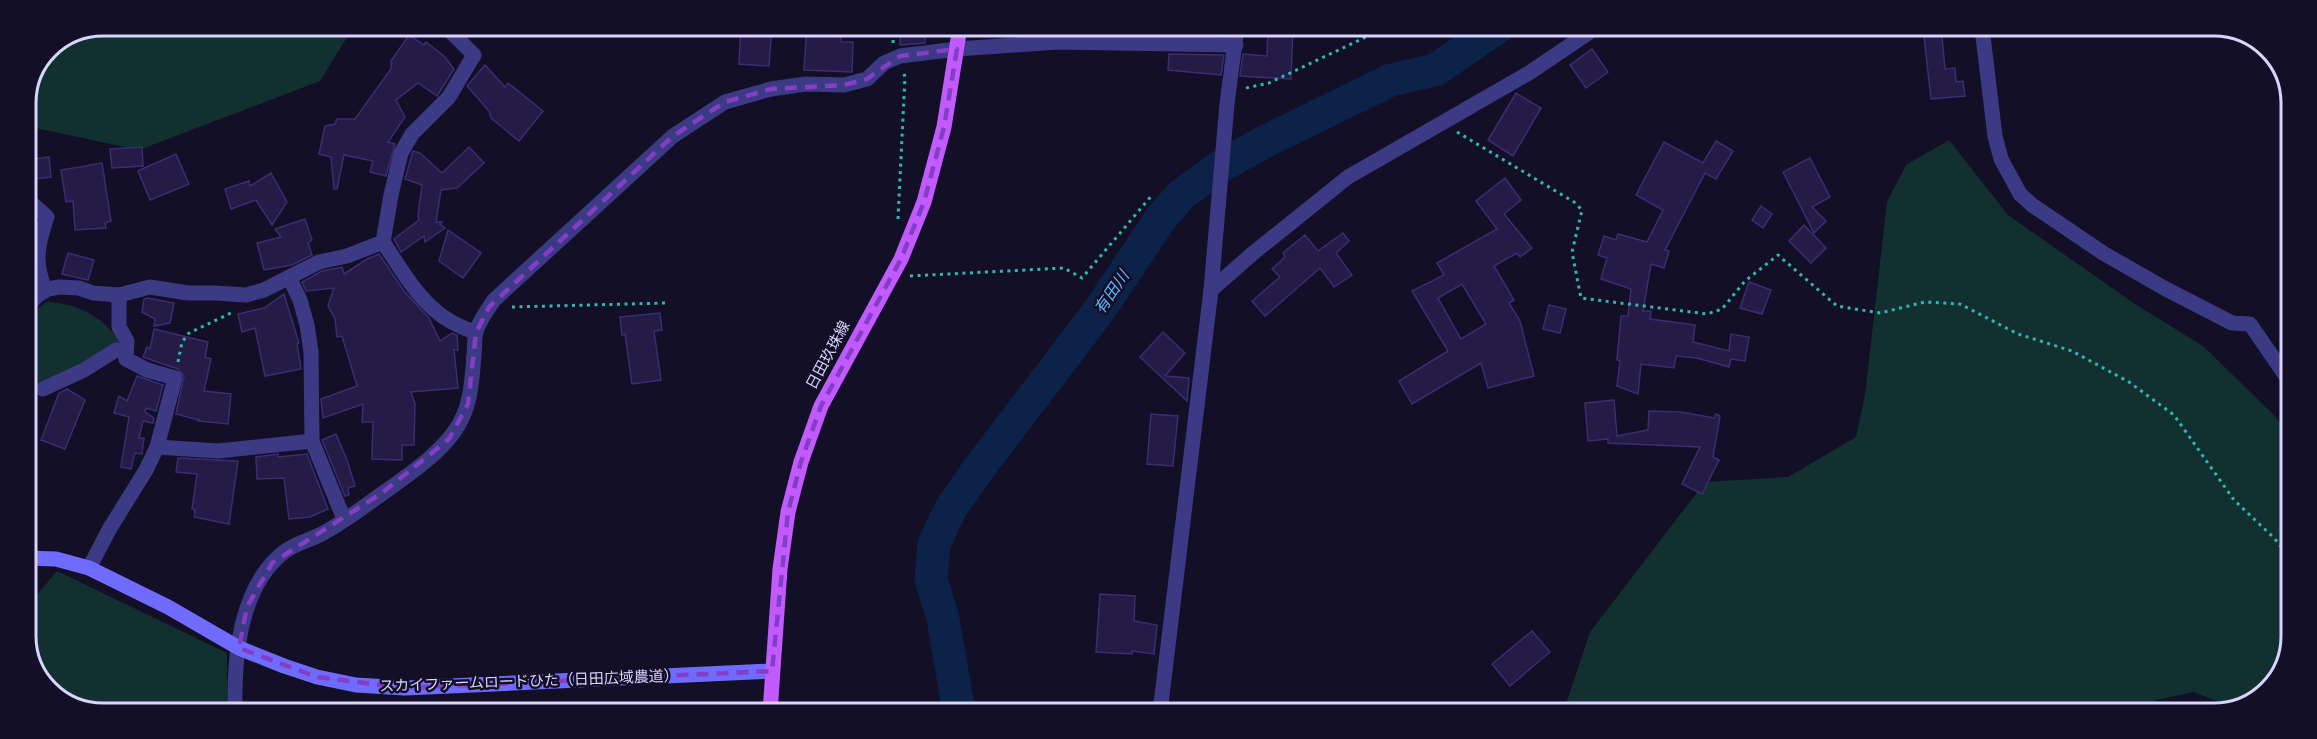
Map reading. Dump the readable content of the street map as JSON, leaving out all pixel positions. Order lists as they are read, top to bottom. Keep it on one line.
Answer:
{"streets":{"main road":["日田玖珠線"],"street":["スカイファームロードひた（日田広域農道）"]},"crossings":[["日田玖珠線","スカイファームロードひた（日田広域農道）"]],"water":["有田川"]}
